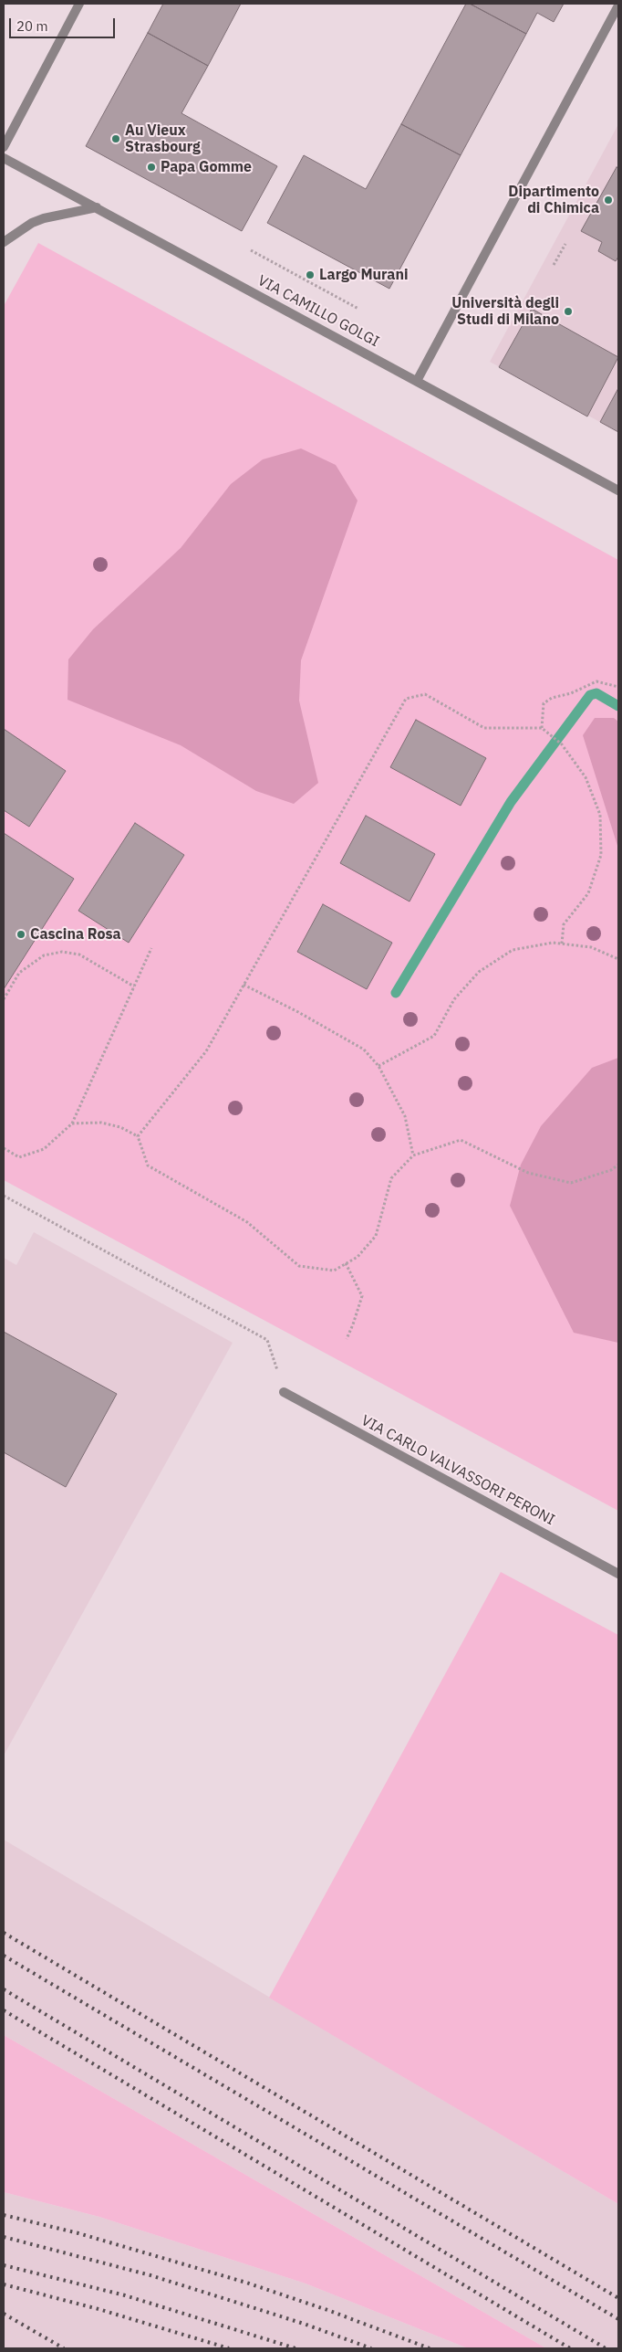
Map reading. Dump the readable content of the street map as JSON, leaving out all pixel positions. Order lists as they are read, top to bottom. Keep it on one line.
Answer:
{"streets":{"street":["VIA CAMILLO GOLGI","VIA CARLO VALVASSORI PERONI"]},"places":["Au Vieux Strasbourg","Papa Gomme","Dipartimento di Chimica","Largo Murani","Università degli Studi di Milano","Cascina Rosa"],"scale_bar":"20 m"}
